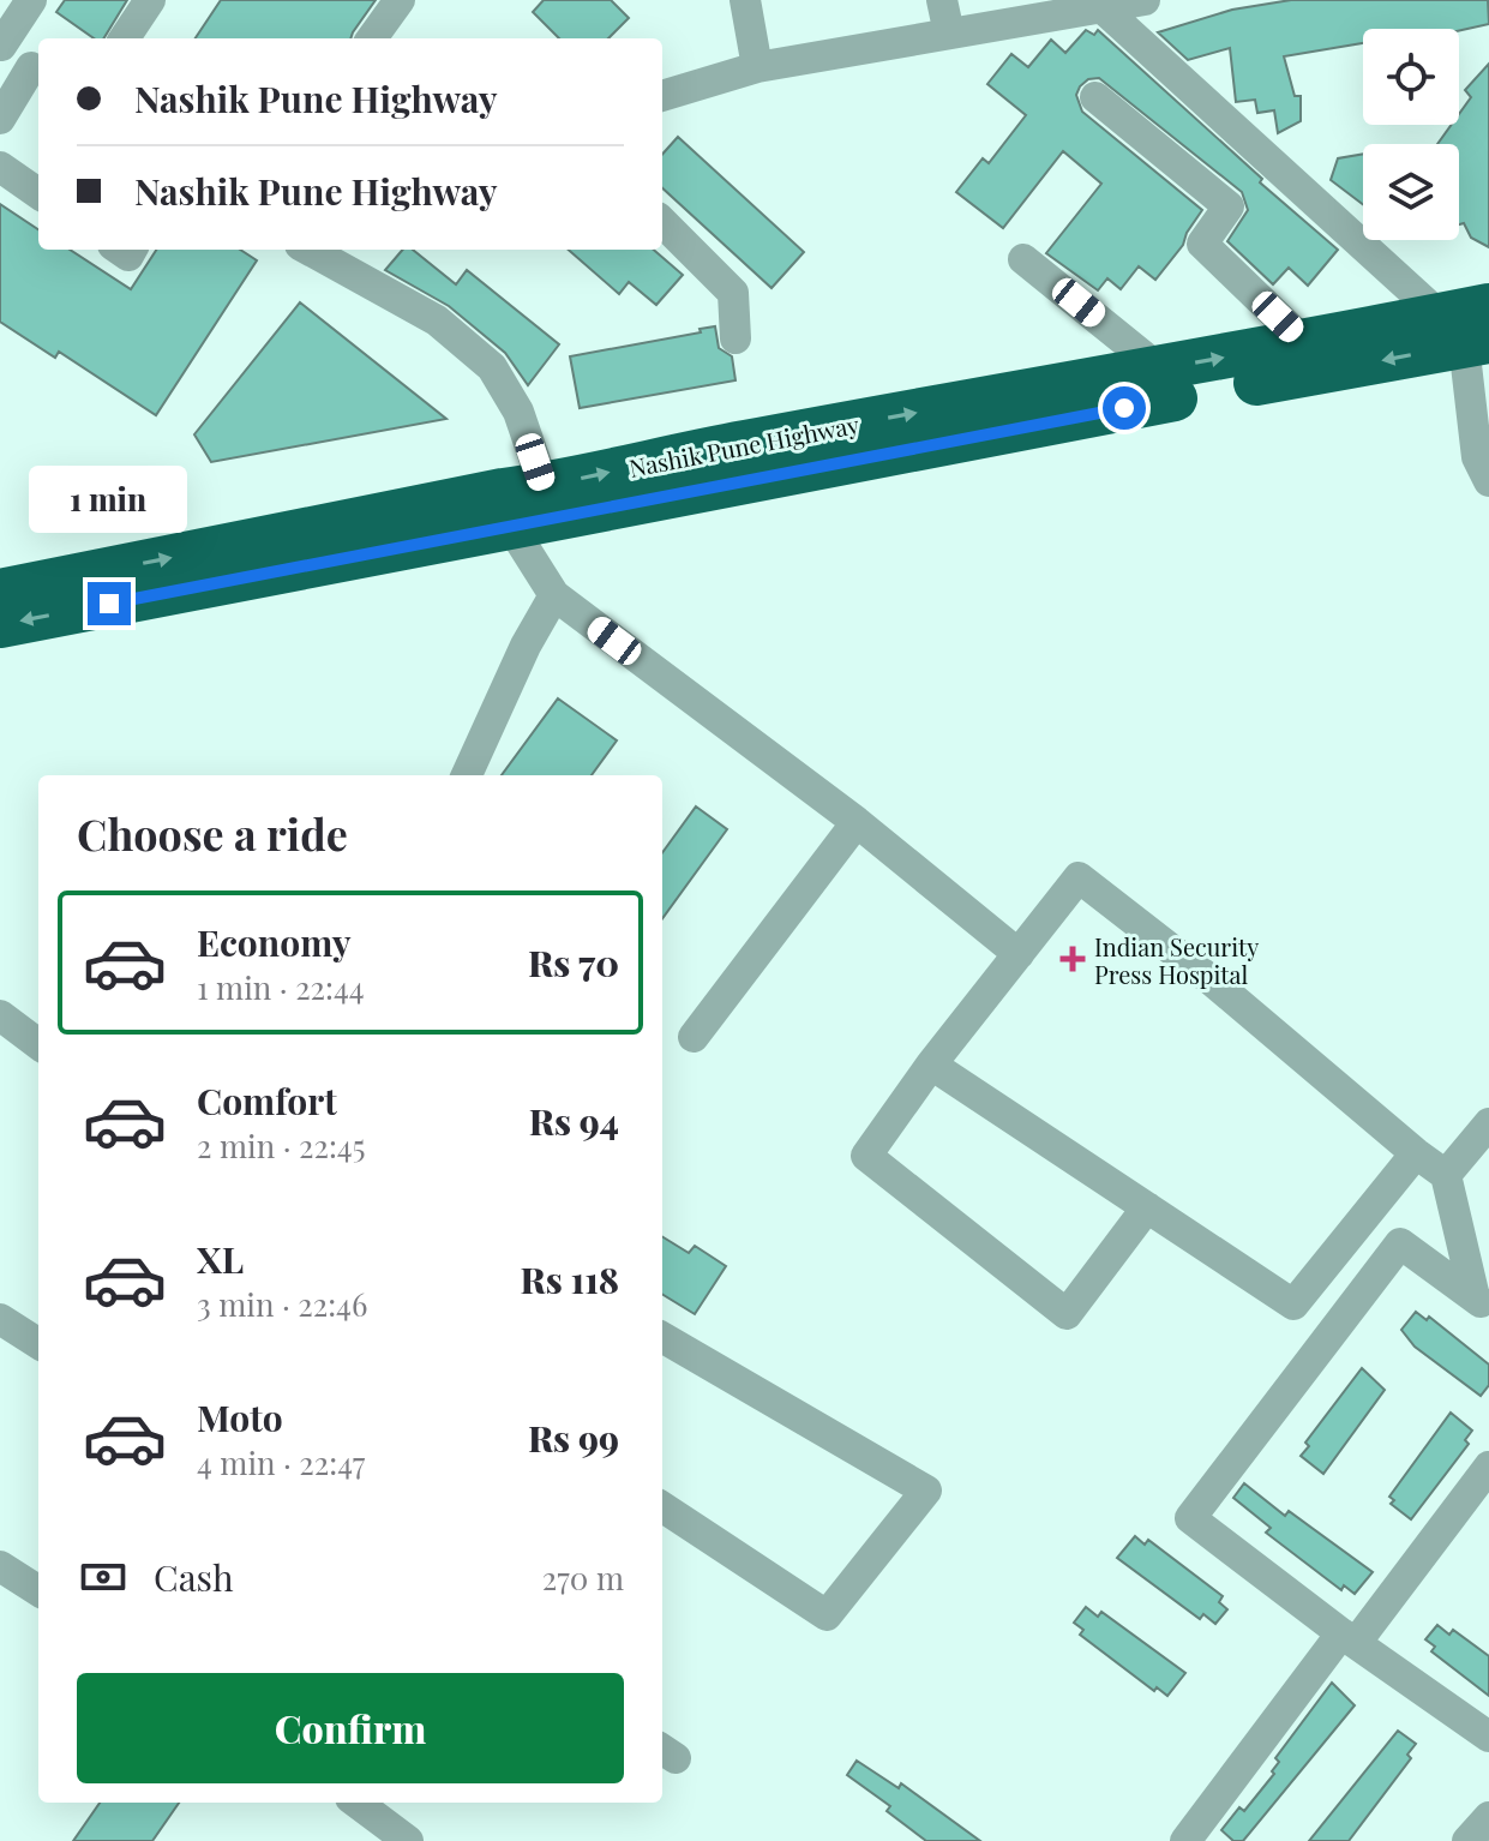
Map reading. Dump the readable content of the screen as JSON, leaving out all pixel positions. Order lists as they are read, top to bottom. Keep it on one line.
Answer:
{"streets":{"highway":["Nashik Pune Highway"]},"places":{"health":["Indian Security Press Hospital"]},"page":{"banner":["Nashik Pune Highway","Nashik Pune Highway"],"bubble":"1 min","heading":"Choose a ride","list":[{"name":"Economy","note":"1 min · 22:44","value":"Rs 70"},{"name":"Comfort","note":"2 min · 22:45","value":"Rs 94"},{"name":"XL","note":"3 min · 22:46","value":"Rs 118"},{"name":"Moto","note":"4 min · 22:47","value":"Rs 99"}],"pay":["Cash","270 m"],"buttons":"Confirm"}}
